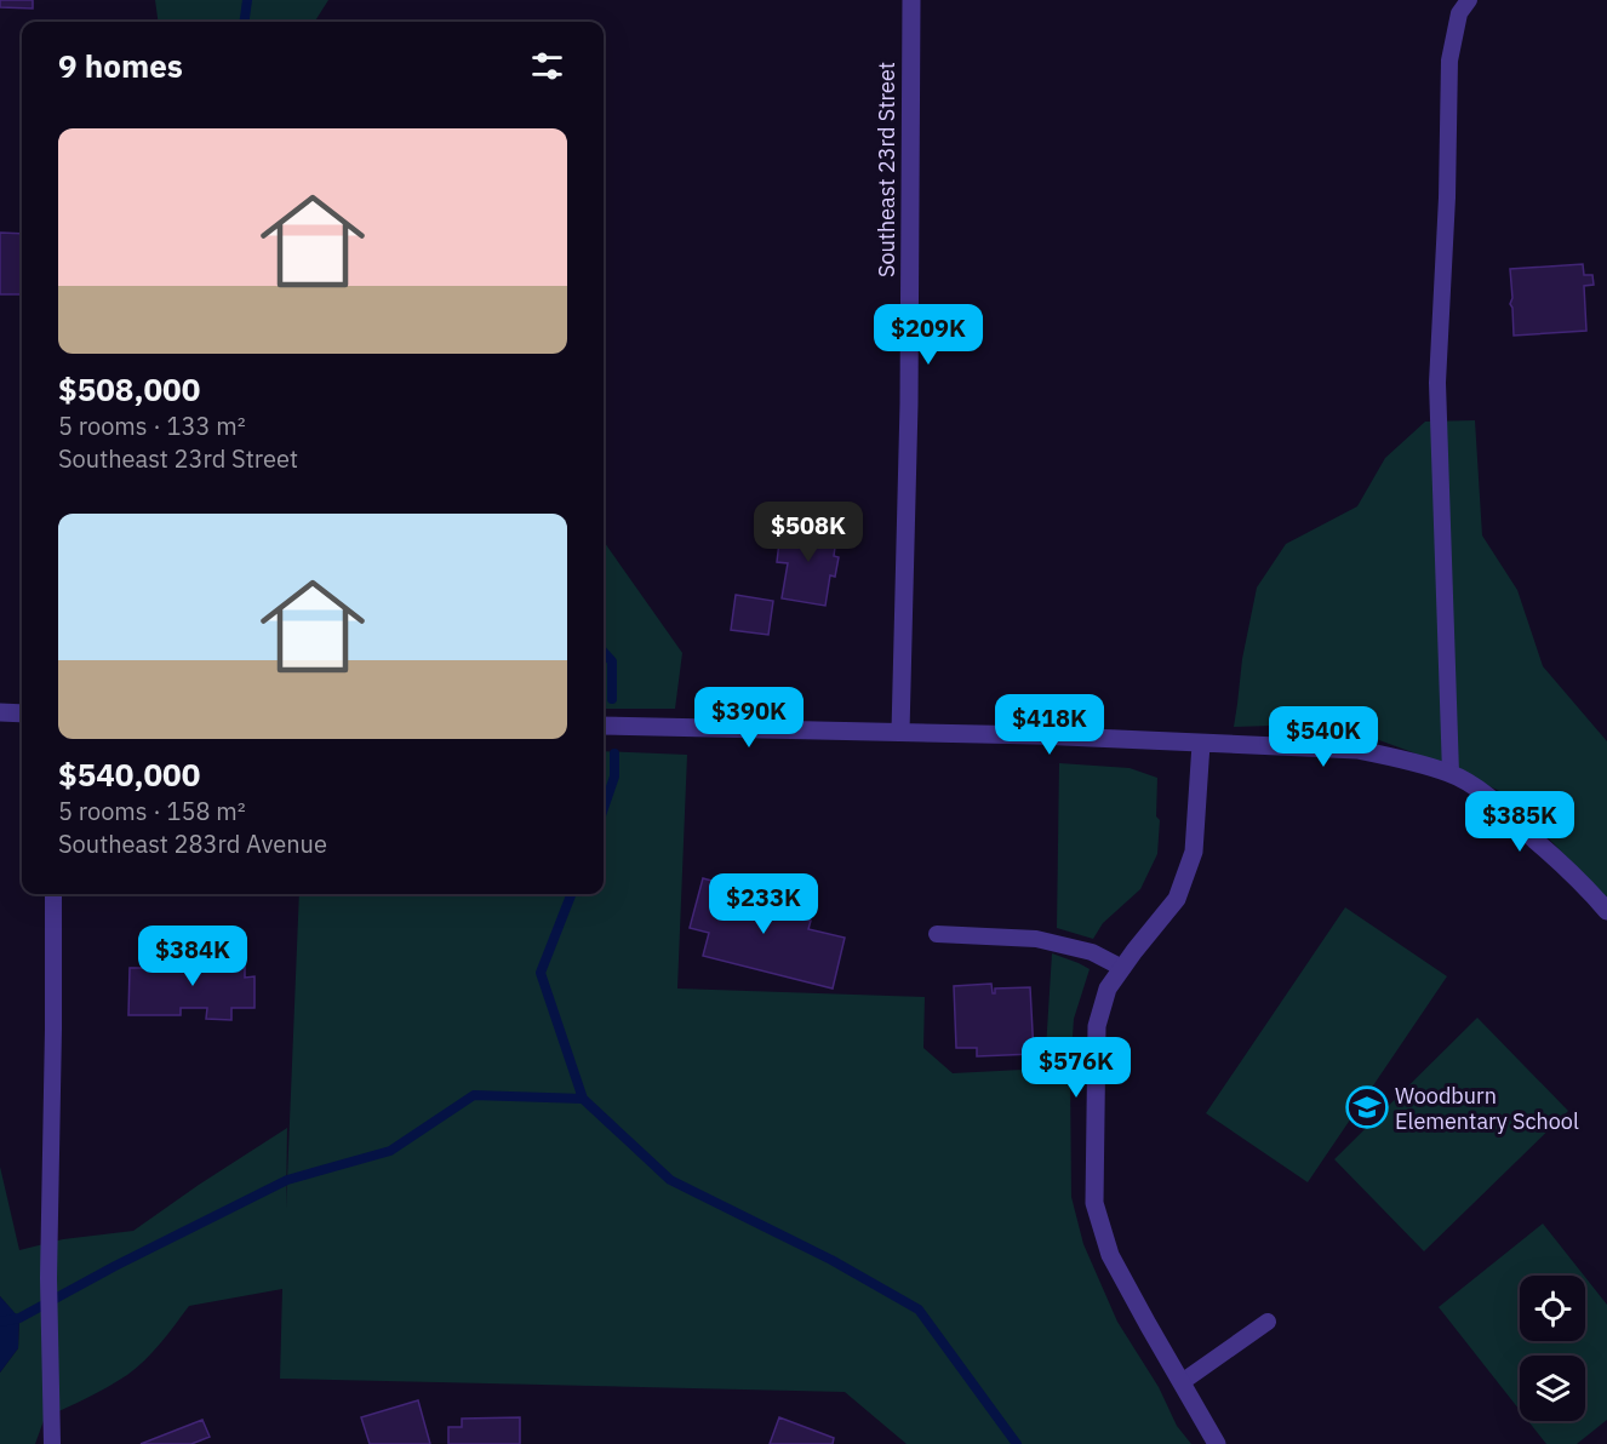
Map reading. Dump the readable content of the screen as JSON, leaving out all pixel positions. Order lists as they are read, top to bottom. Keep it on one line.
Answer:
{"streets":{"street":["Southeast 23rd Street"]},"places":{"school or university":["Woodburn Elementary School"]},"page":{"heading":"9 homes","list":[{"name":"$508,000","note":"5 rooms · 133 m² · Southeast 23rd Street"},{"name":"$540,000","note":"5 rooms · 158 m² · Southeast 283rd Avenue"}],"price":["$209K","$508K","$390K","$418K","$540K","$385K","$233K","$384K","$576K"]}}
